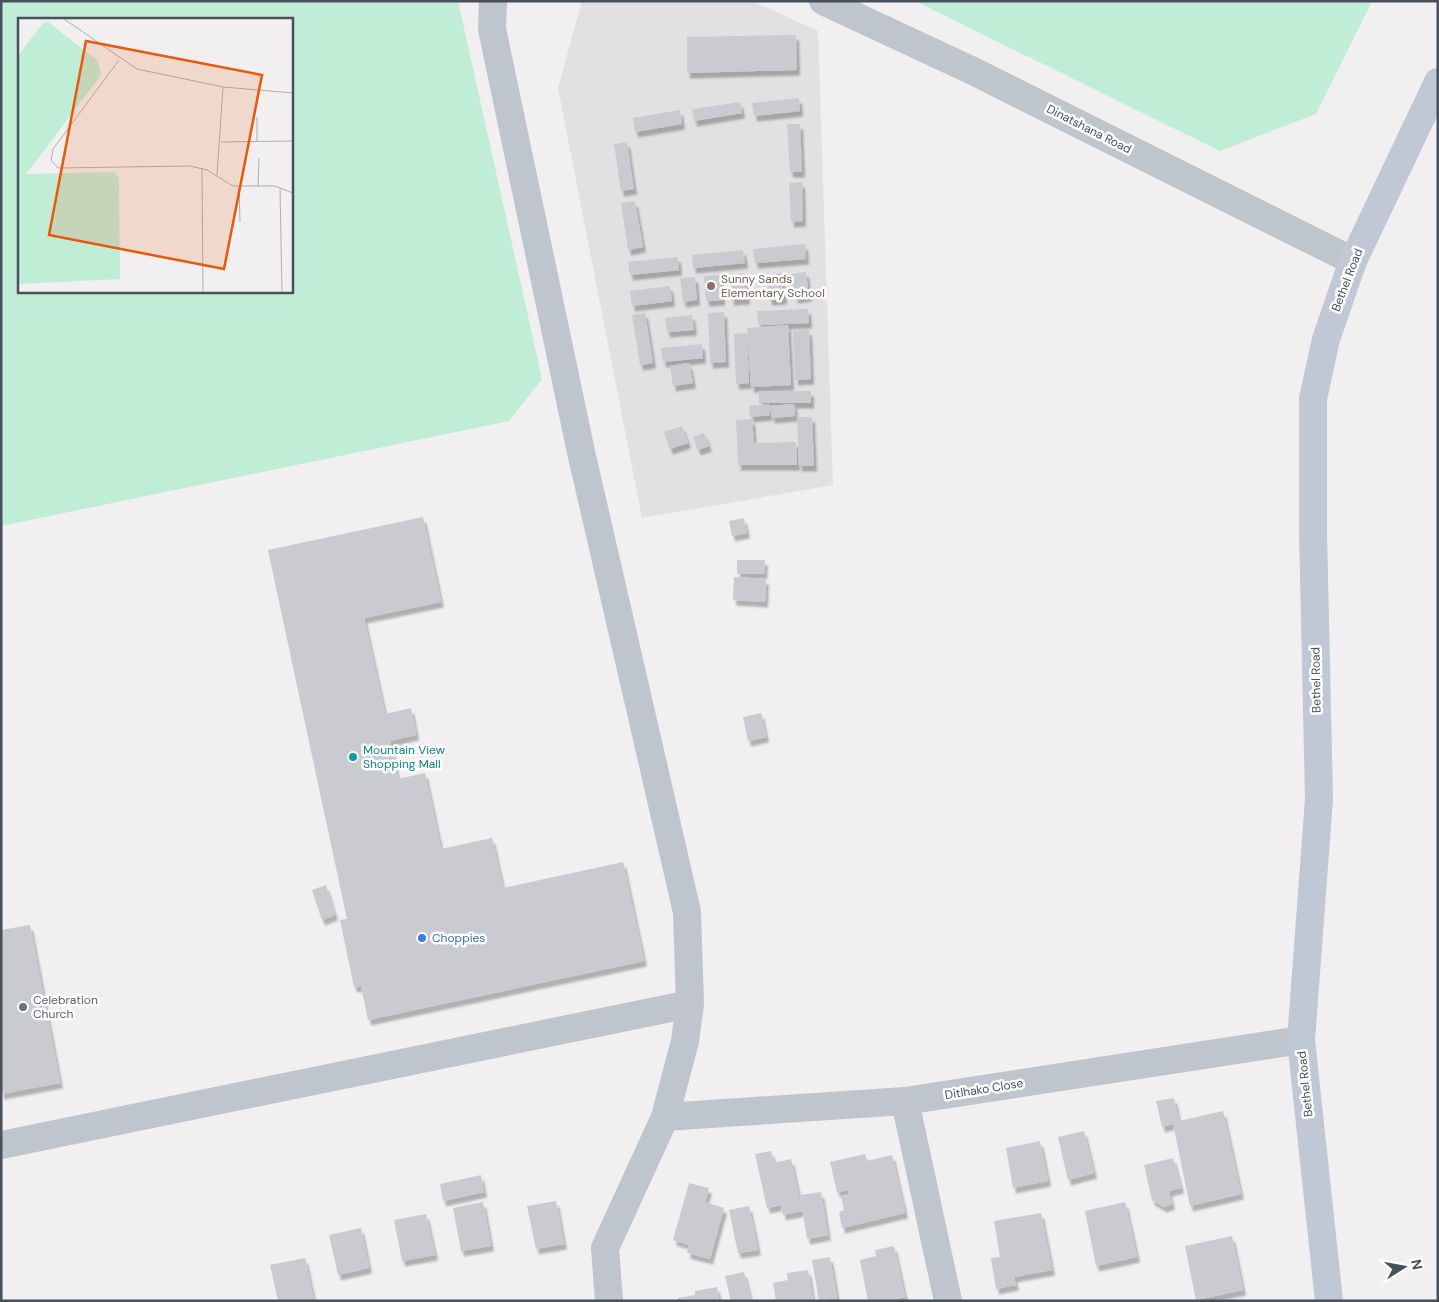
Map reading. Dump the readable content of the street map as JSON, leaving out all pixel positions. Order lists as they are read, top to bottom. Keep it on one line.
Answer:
{"streets":{"street":["Dinatshana Road","Bethel Road","Ditlhako Close"]},"crossings":[["Dinatshana Road","Bethel Road"],["Bethel Road","Ditlhako Close"]],"places":["Sunny Sands Elementary School","Mountain View Shopping Mall","Choppies","Celebration Church"],"north":"right"}
